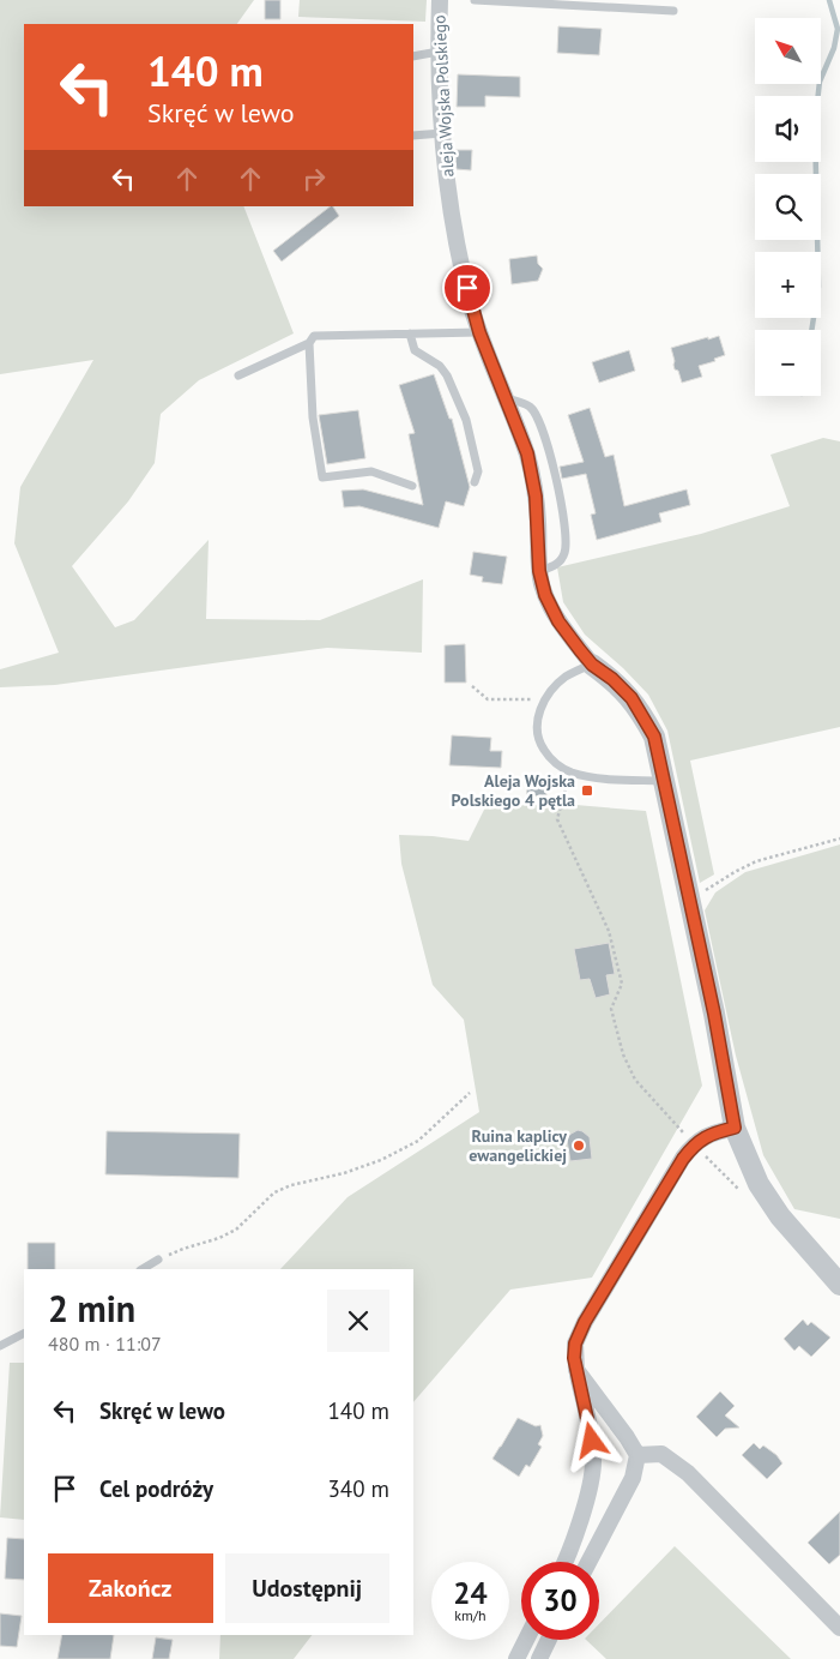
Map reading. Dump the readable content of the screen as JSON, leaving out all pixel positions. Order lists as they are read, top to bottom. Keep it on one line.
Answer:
{"streets":{"street":["aleja Wojska Polskiego"]},"places":{"transit":["Aleja Wojska Polskiego 4 pętla"],"other":["Ruina kaplicy ewangelickiej"]},"north":"top left","page":{"map_buttons":["+","−"],"turn":["140 m","Skręć w lewo"],"heading":["2 min","480 m · 11:07"],"list":[{"name":"Skręć w lewo","value":"140 m"},{"name":"Cel podróży","value":"340 m"}],"buttons":["Zakończ","Udostępnij"],"speed":"24 km/h","limit":"30"}}
